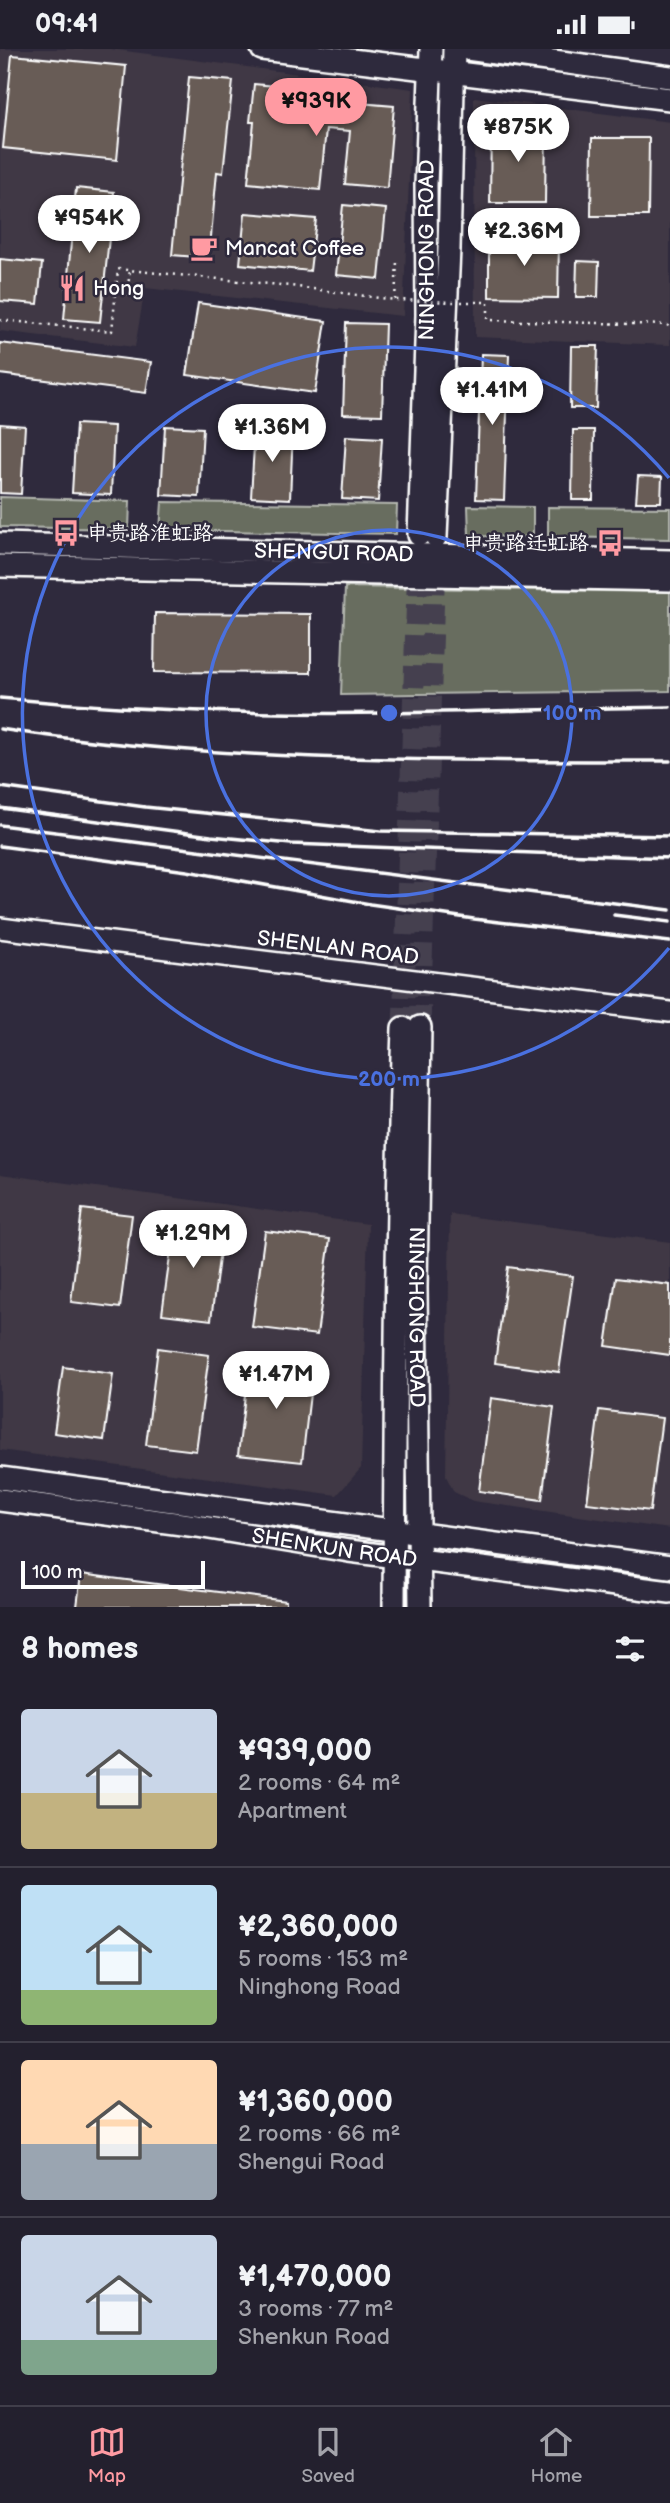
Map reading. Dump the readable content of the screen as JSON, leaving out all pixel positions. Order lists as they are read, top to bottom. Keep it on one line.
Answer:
{"streets":{"main road":["NINGHONG ROAD","SHENGUI ROAD","SHENKUN ROAD"],"street":["SHENLAN ROAD"]},"crossings":[["NINGHONG ROAD","SHENKUN ROAD"]],"places":{"cafe":["Mancat Coffee"],"restaurant":["Hong"],"bus stop":["申贵路淮虹路","申贵路迁虹路"]},"scale_bar":"100 m","page":{"status":"09:41","price":["¥939K","¥875K","¥954K","¥2.36M","¥1.41M","¥1.36M","¥1.29M","¥1.47M"],"scale":"100 m","heading":"8 homes","list":[{"name":"¥939,000","note":"2 rooms · 64 m² · Apartment"},{"name":"¥2,360,000","note":"5 rooms · 153 m² · Ninghong Road"},{"name":"¥1,360,000","note":"2 rooms · 66 m² · Shengui Road"},{"name":"¥1,470,000","note":"3 rooms · 77 m² · Shenkun Road"}],"tabs":["Map","Saved","Home"]},"rings":["100 m","200 m"]}
